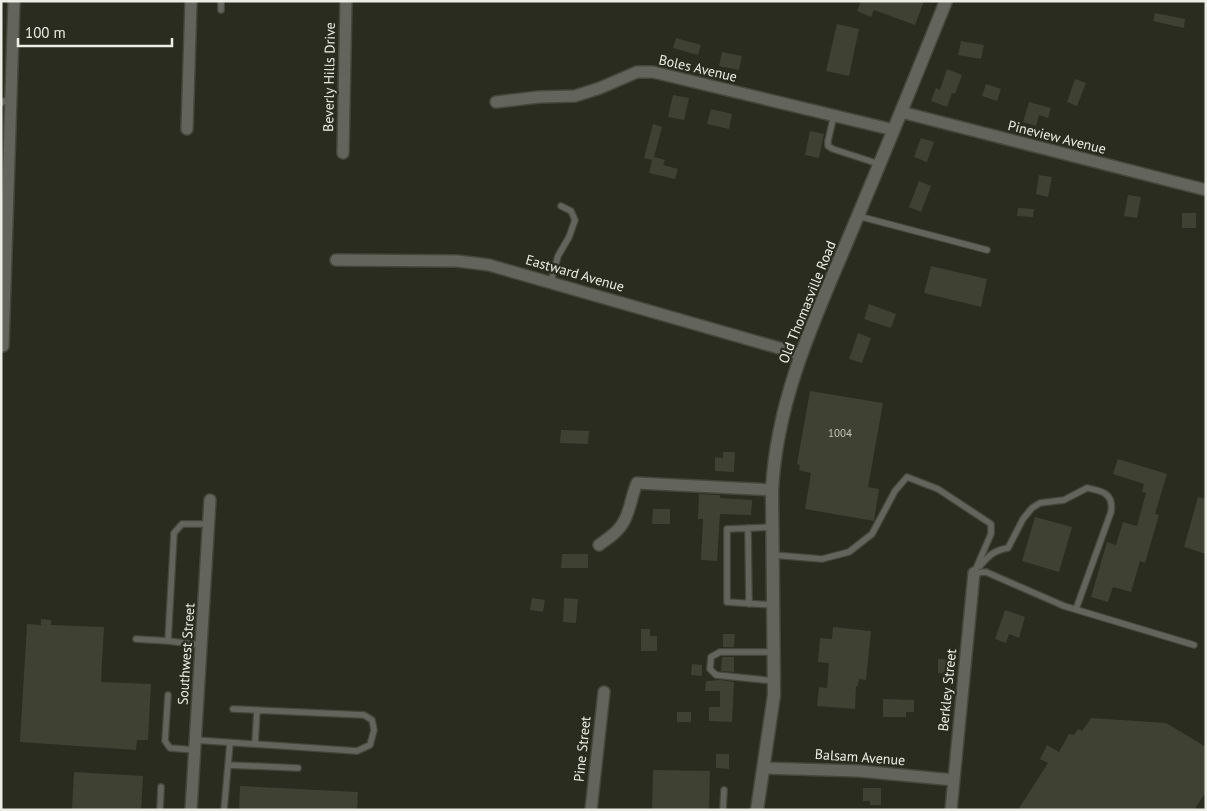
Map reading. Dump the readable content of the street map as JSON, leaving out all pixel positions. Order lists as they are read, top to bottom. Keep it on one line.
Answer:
{"streets":{"street":["Boles Avenue","Beverly Hills Drive","Pineview Avenue","Eastward Avenue","Old Thomasville Road","Southwest Street","Berkley Street","Pine Street","Balsam Avenue"]},"crossings":[["Boles Avenue","Old Thomasville Road"],["Pineview Avenue","Old Thomasville Road"],["Eastward Avenue","Old Thomasville Road"],["Old Thomasville Road","Balsam Avenue"],["Berkley Street","Balsam Avenue"]],"house_numbers":["1004"],"scale_bar":"100 m"}
